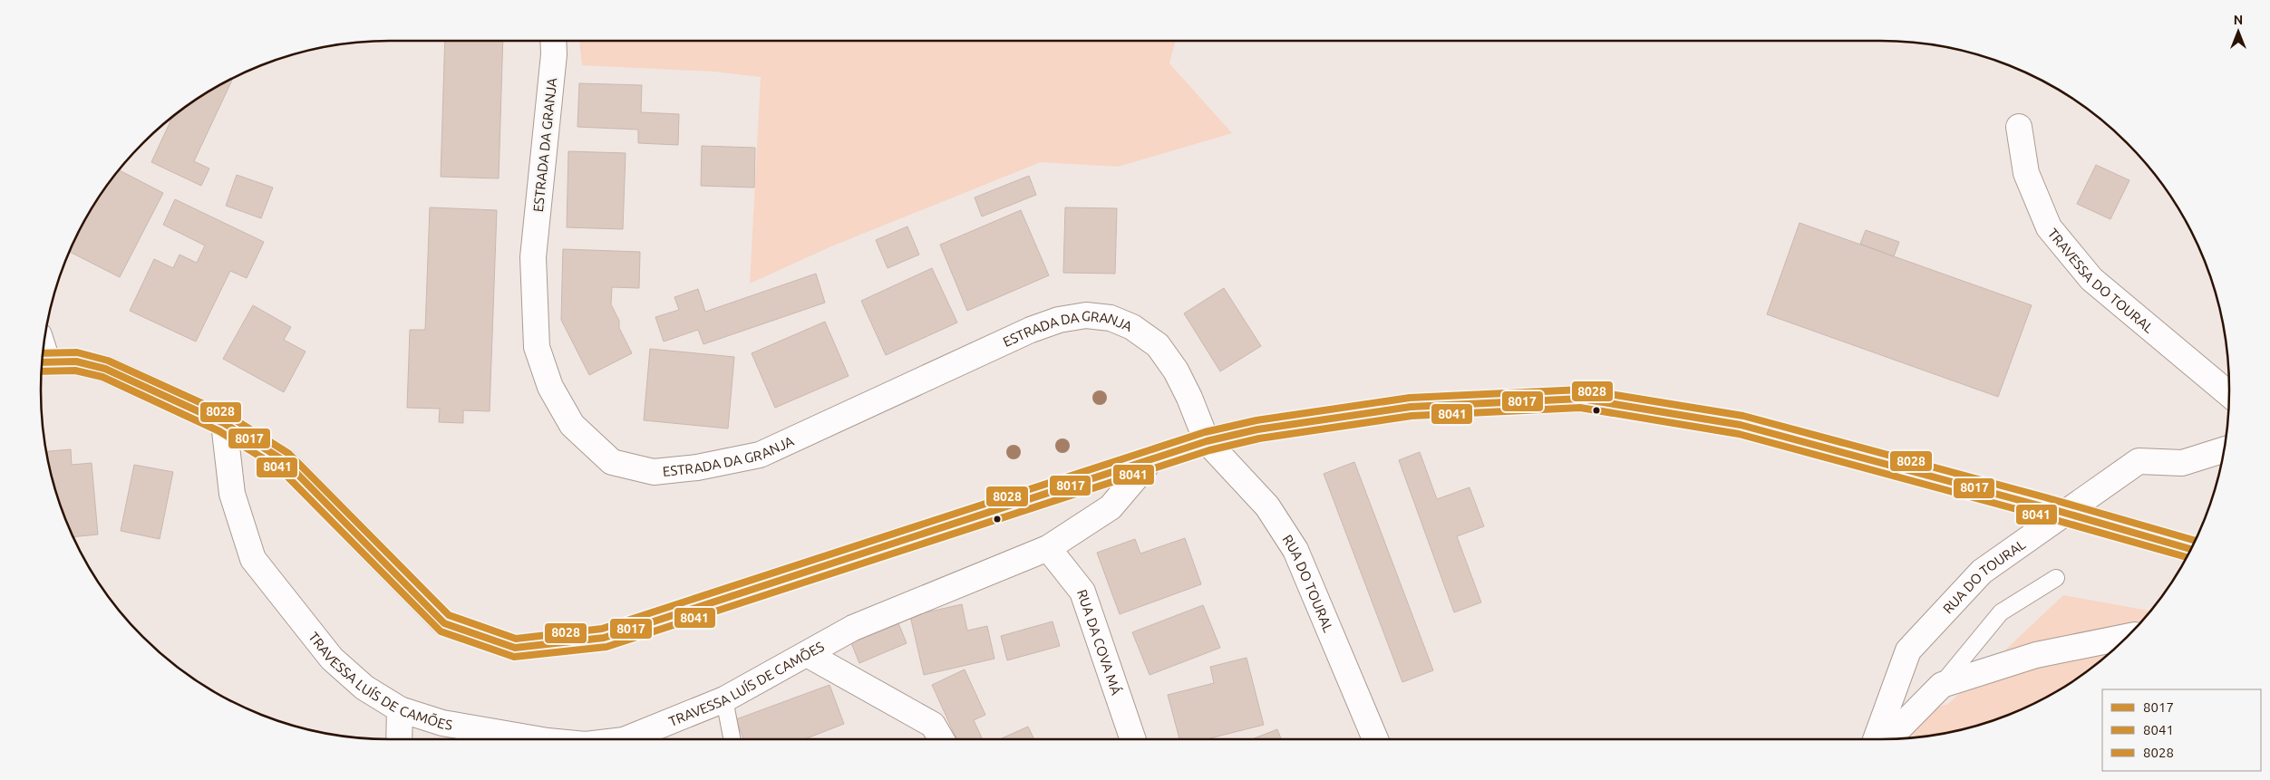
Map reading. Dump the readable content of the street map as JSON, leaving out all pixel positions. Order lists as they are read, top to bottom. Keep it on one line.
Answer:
{"streets":{"street":["ESTRADA DA GRANJA","TRAVESSA DO TOURAL","RUA DO TOURAL","RUA DA COVA MÁ","TRAVESSA LUÍS DE CAMÕES"]},"crossings":[["ESTRADA DA GRANJA","RUA DO TOURAL"],["RUA DA COVA MÁ","TRAVESSA LUÍS DE CAMÕES"]],"lines":["transit line 8028","transit line 8017","transit line 8041"],"legend":["8017","8041","8028"],"north":"top"}
